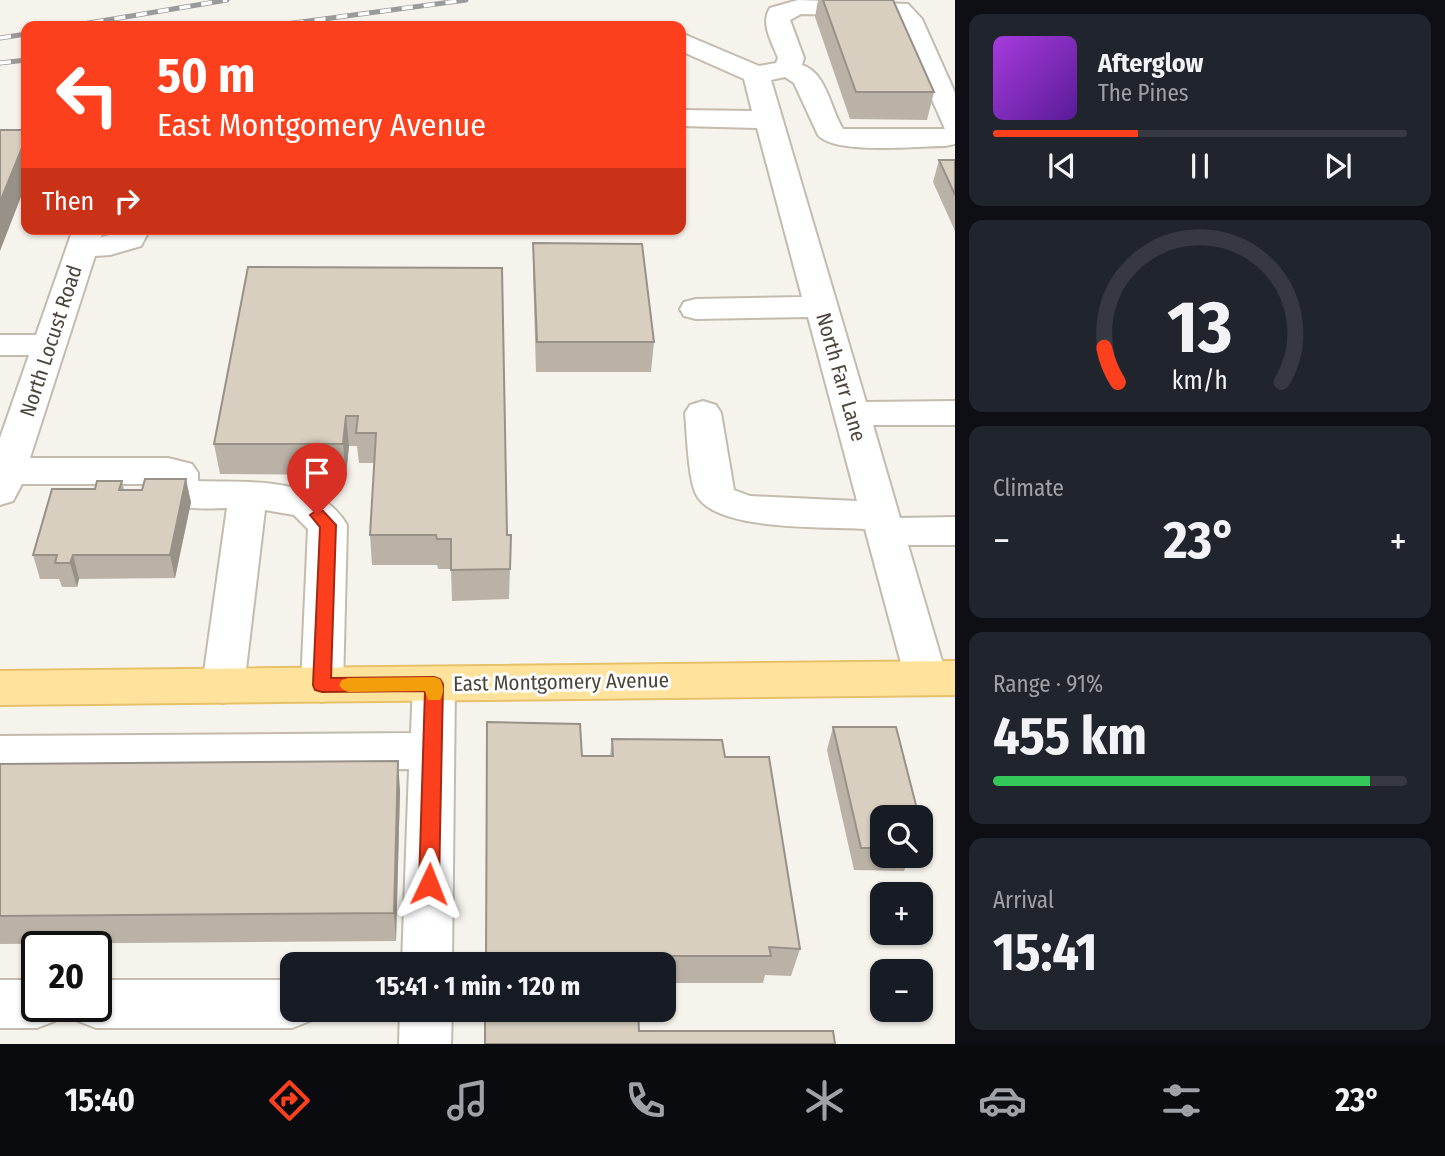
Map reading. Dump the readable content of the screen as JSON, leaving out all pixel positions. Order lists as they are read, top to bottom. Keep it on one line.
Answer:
{"streets":{"main road":["East Montgomery Avenue"],"street":["North Locust Road","North Farr Lane"]},"crossings":[["North Farr Lane","East Montgomery Avenue"]],"page":{"turn":["50 m","East Montgomery Avenue"],"song":["Afterglow","The Pines"],"then":"Then","tile":["Climate",["Range · 91%","455 km"],["Arrival","15:41"]],"heat":["−","23°","+"],"map_buttons":["+","−"],"limit":"20","trip":"15:41 · 1 min · 120 m","tabs":["15:40","23°"],"gauge":["13","km/h"]}}
